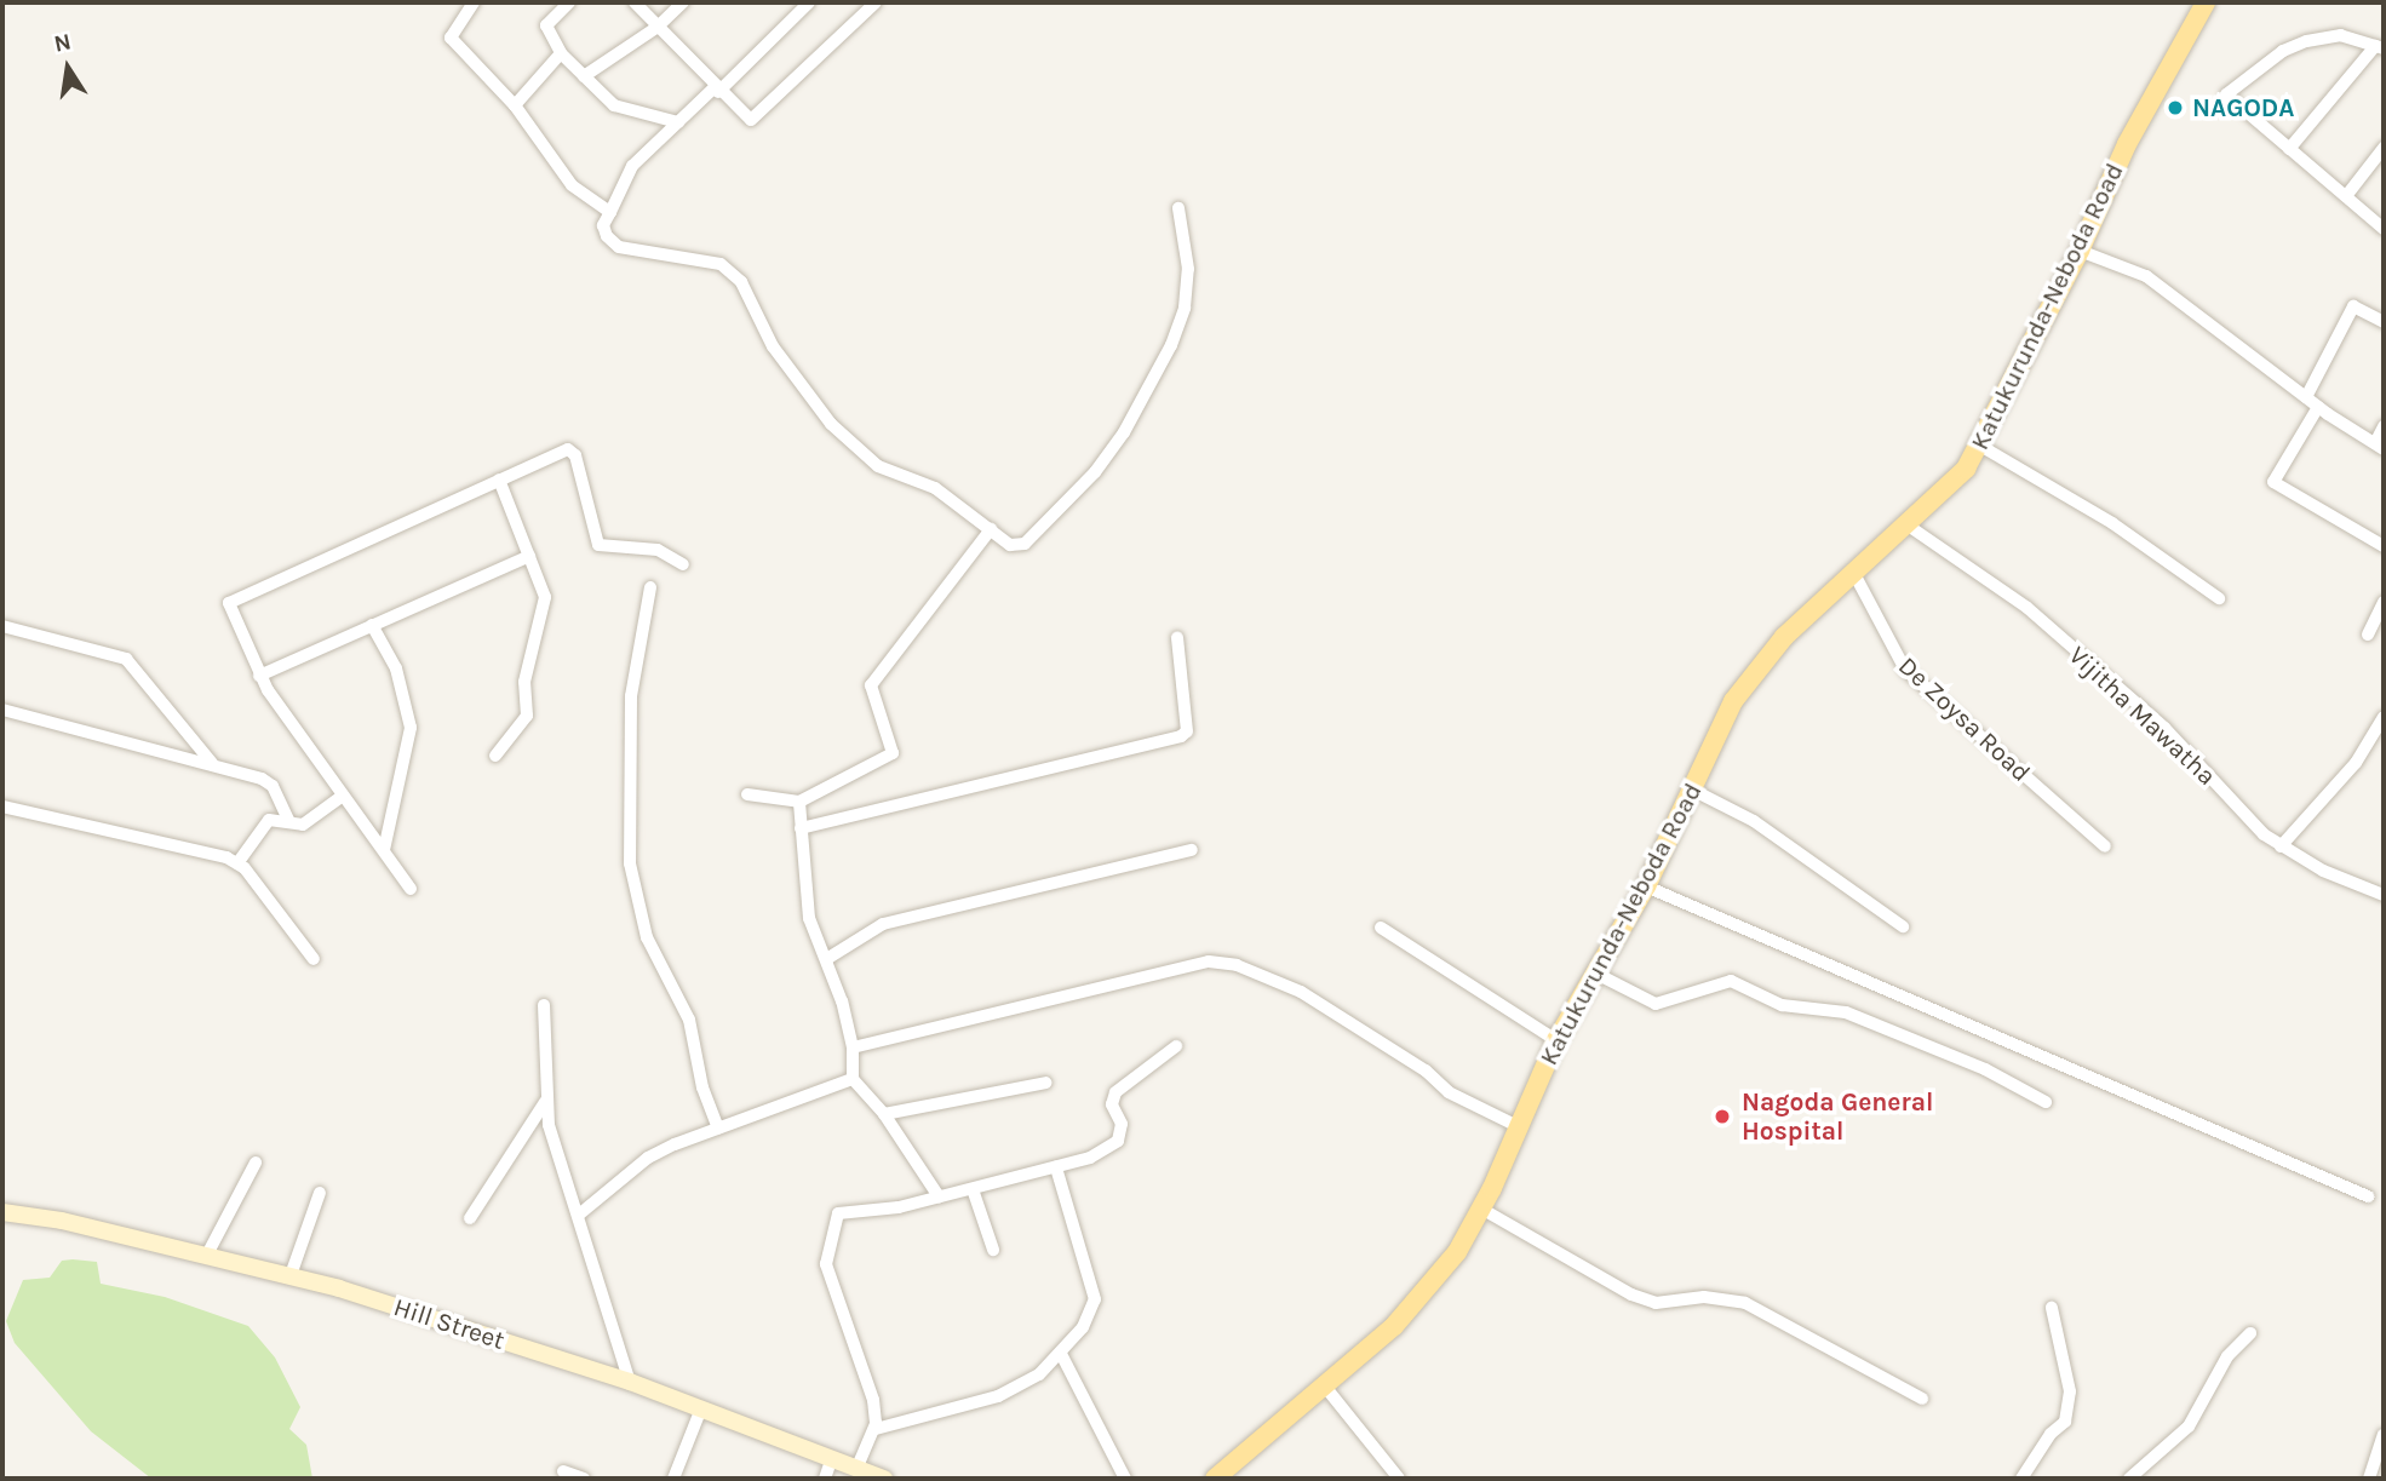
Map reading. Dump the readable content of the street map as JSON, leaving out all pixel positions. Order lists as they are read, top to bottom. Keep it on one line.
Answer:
{"streets":{"main road":["Katukurunda-Neboda Road","Hill Street"],"street":["Vijitha Mawatha","De Zoysa Road"]},"crossings":[["Katukurunda-Neboda Road","Vijitha Mawatha"],["Katukurunda-Neboda Road","De Zoysa Road"]],"places":["NAGODA","Nagoda General Hospital"],"north":"top"}
